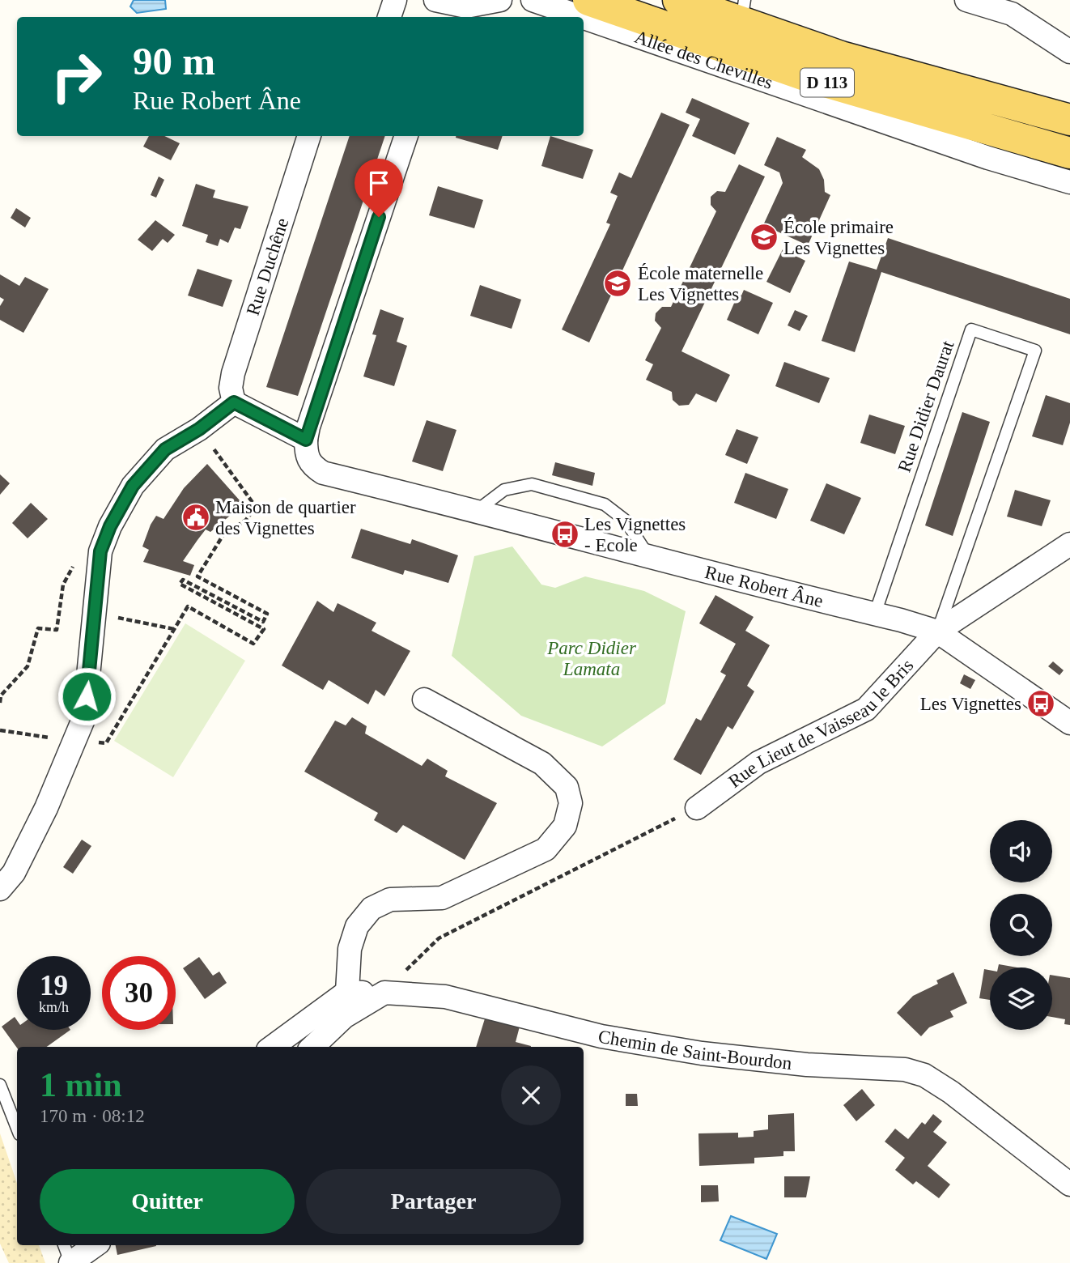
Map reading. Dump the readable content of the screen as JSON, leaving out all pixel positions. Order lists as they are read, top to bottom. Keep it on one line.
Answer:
{"streets":{"main road":["D 113"],"street":["Allée des Chevilles","Rue Duchêne","Rue Robert Âne","Rue Lieut de Vaisseau le Bris","Chemin de Saint-Bourdon"],"lane":["Rue Didier Daurat"]},"crossings":[["Rue Didier Daurat","Rue Robert Âne"],["Rue Didier Daurat","Rue Lieut de Vaisseau le Bris"],["Rue Robert Âne","Rue Lieut de Vaisseau le Bris"]],"parks":["Parc Didier Lamata"],"places":{"school or university":["École primaire Les Vignettes","École maternelle Les Vignettes"],"public building":["Maison de quartier des Vignettes"],"bus stop":["Les Vignettes - Ecole","Les Vignettes"]},"page":{"turn":["90 m","Rue Robert Âne"],"speed":"19 km/h","limit":"30","heading":["1 min","170 m · 08:12"],"buttons":["Quitter","Partager"]}}
